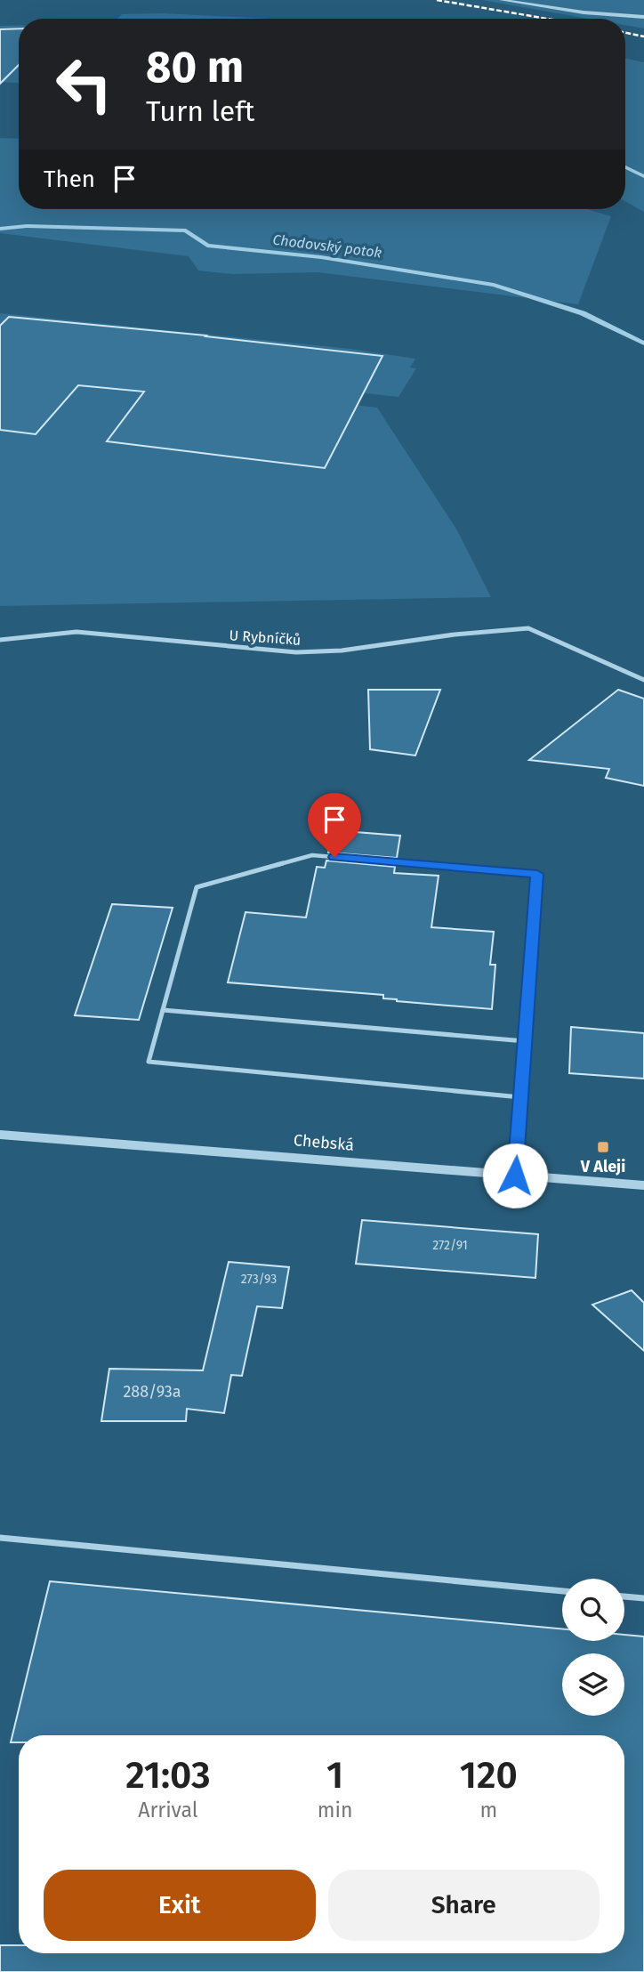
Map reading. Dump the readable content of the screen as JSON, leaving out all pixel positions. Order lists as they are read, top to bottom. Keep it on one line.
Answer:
{"streets":{"street":["U Rybníčků","Chebská"]},"water":["Chodovský potok"],"places":{"transit":["V Aleji"]},"house_numbers":["272/91","273/93","288/93a"],"page":{"turn":["80 m","Turn left"],"then":"Then","eta":["21:03","Arrival","1","min","120","m"],"buttons":["Exit","Share"]}}
